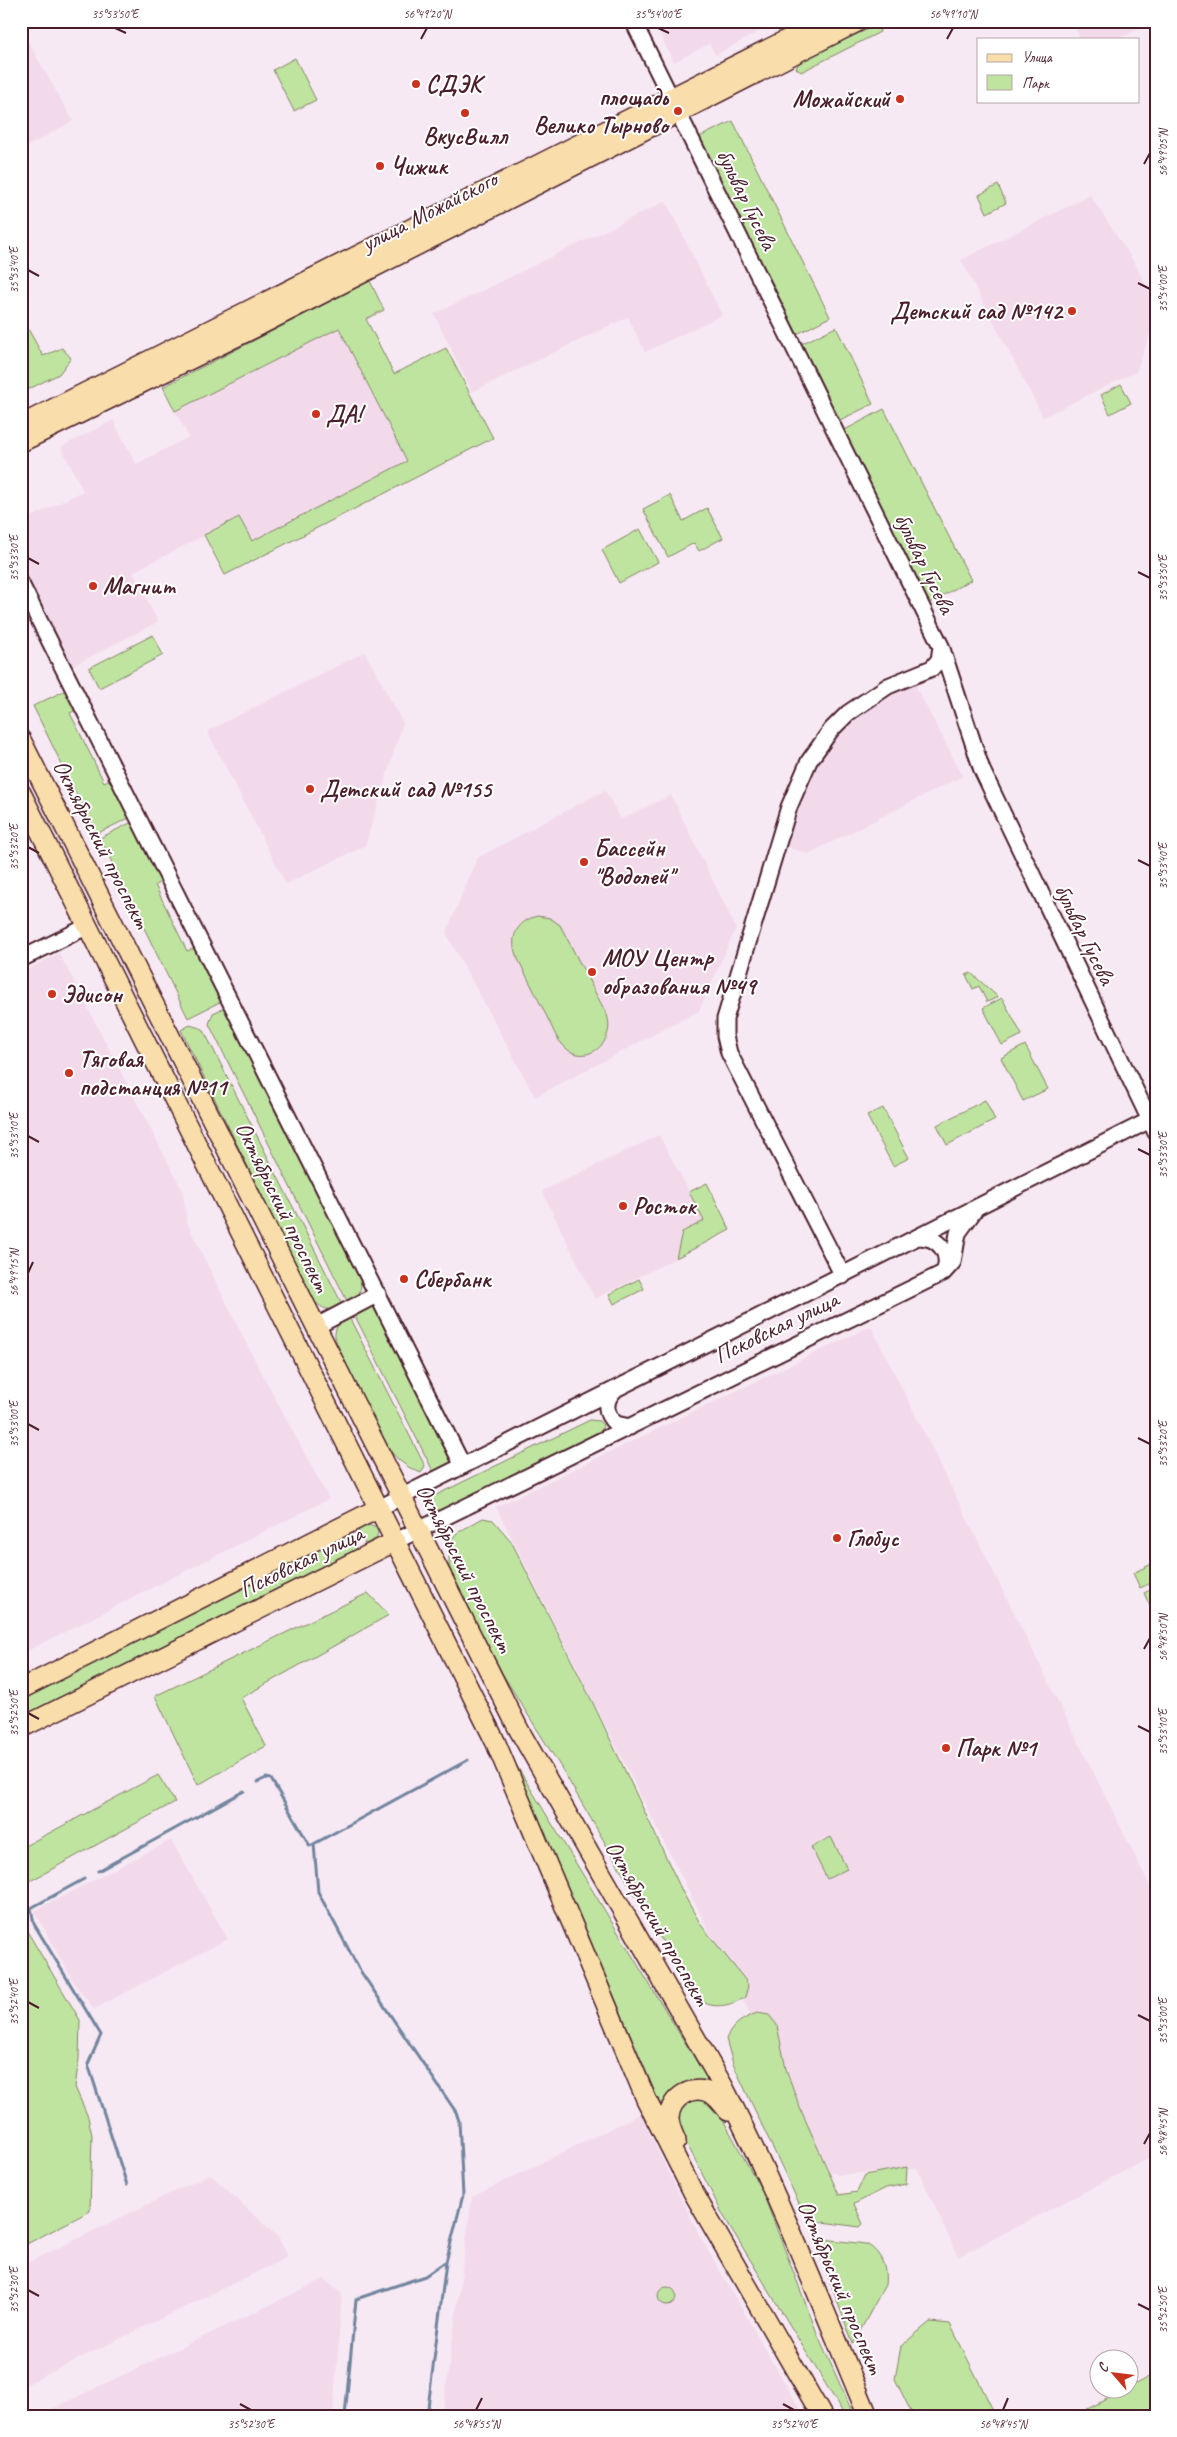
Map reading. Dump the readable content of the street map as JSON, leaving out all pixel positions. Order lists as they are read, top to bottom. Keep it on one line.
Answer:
{"streets":{"main road":["улица Можайского","Октябрьский проспект","Псковская улица"],"street":["бульвар Гусева"]},"crossings":[["бульвар Гусева","улица Можайского"],["бульвар Гусева","Псковская улица"],["Октябрьский проспект","Псковская улица"]],"places":["СДЭК","Можайский","площадь Велико Тырново","ВкусВилл","Чижик","Детский сад №142","ДА!","Магнит","Детский сад №155","Бассейн \"Водолей\"","МОУ Центр образования №49","Эдисон","Тяговая подстанция №11","Росток","Сбербанк","Глобус","Парк №1"],"legend":["Улица","Парк"],"north":"top left","coordinates":["35°53'50\"E","56°49'20\"N","35°54'00\"E","56°49'10\"N","56°49'05\"N","35°53'40\"E","35°53'30\"E","35°53'20\"E","35°53'10\"E","56°49'15\"N","35°53'00\"E","56°48'50\"N","35°52'50\"E","35°52'40\"E","56°48'45\"N","35°52'30\"E","56°48'55\"N"]}
